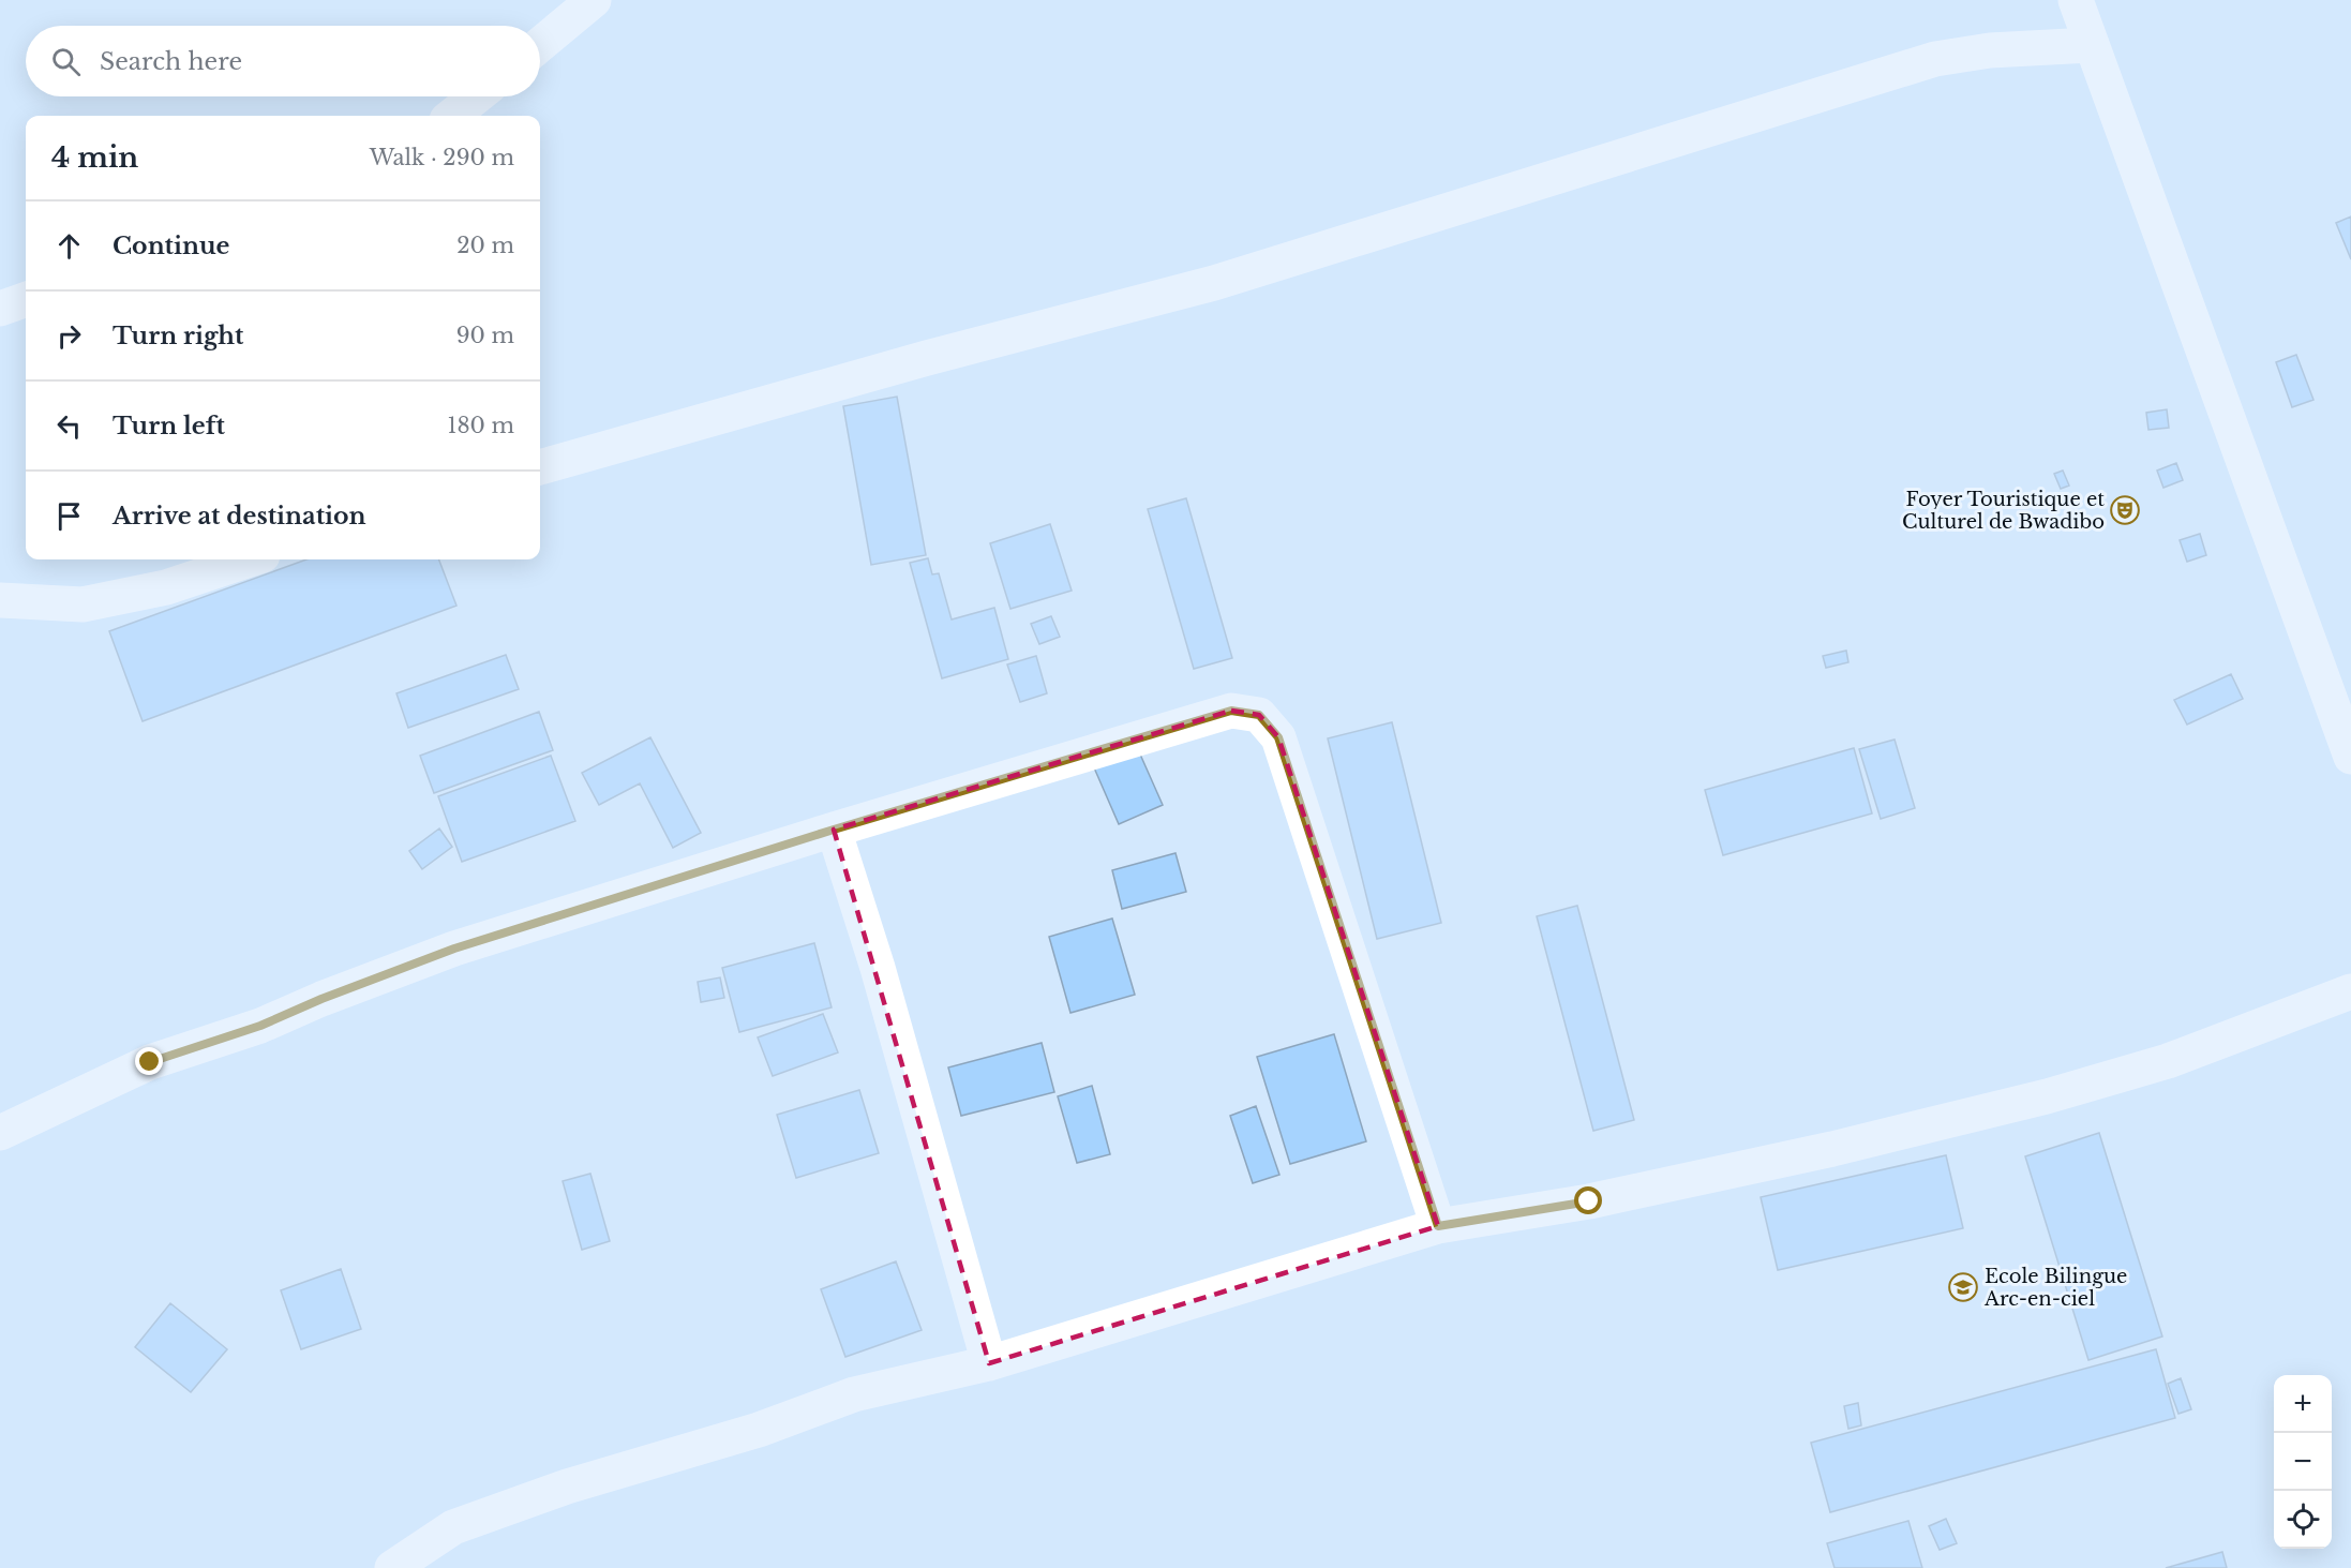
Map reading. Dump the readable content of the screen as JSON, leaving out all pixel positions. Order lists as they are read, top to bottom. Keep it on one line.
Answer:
{"places":{"theatre":["Foyer Touristique et Culturel de Bwadibo"],"school or university":["Ecole Bilingue Arc-en-ciel"]},"page":{"search":"Search here","heading":["4 min","Walk · 290 m"],"list":[["Continue","20 m"],["Turn right","90 m"],["Turn left","180 m"],"Arrive at destination"],"map_buttons":["+","−"]}}
